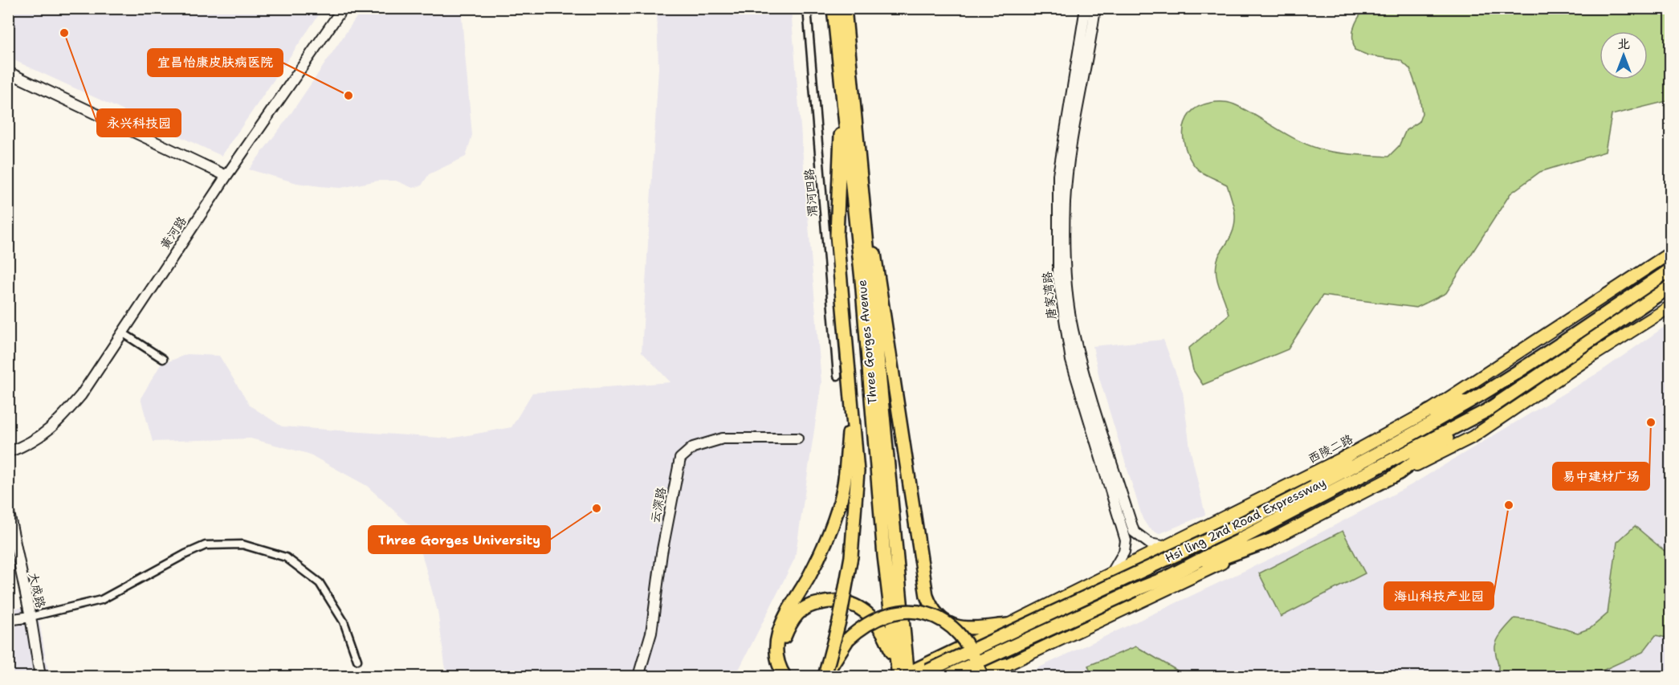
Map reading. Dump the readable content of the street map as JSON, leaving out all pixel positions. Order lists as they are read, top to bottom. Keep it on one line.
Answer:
{"streets":{"highway":["Three Gorges Avenue","Hsi ling 2nd Road Expressway"],"main road":["黄河路","唐家湾路","西陵二路","云深路","大成路"],"street":["渭河四路"]},"crossings":[["唐家湾路","西陵二路"],["Three Gorges Avenue","Hsi ling 2nd Road Expressway"]],"places":["永兴科技园","宜昌怡康皮肤病医院","易中建材广场","海山科技产业园","Three Gorges University"],"north":"top"}
